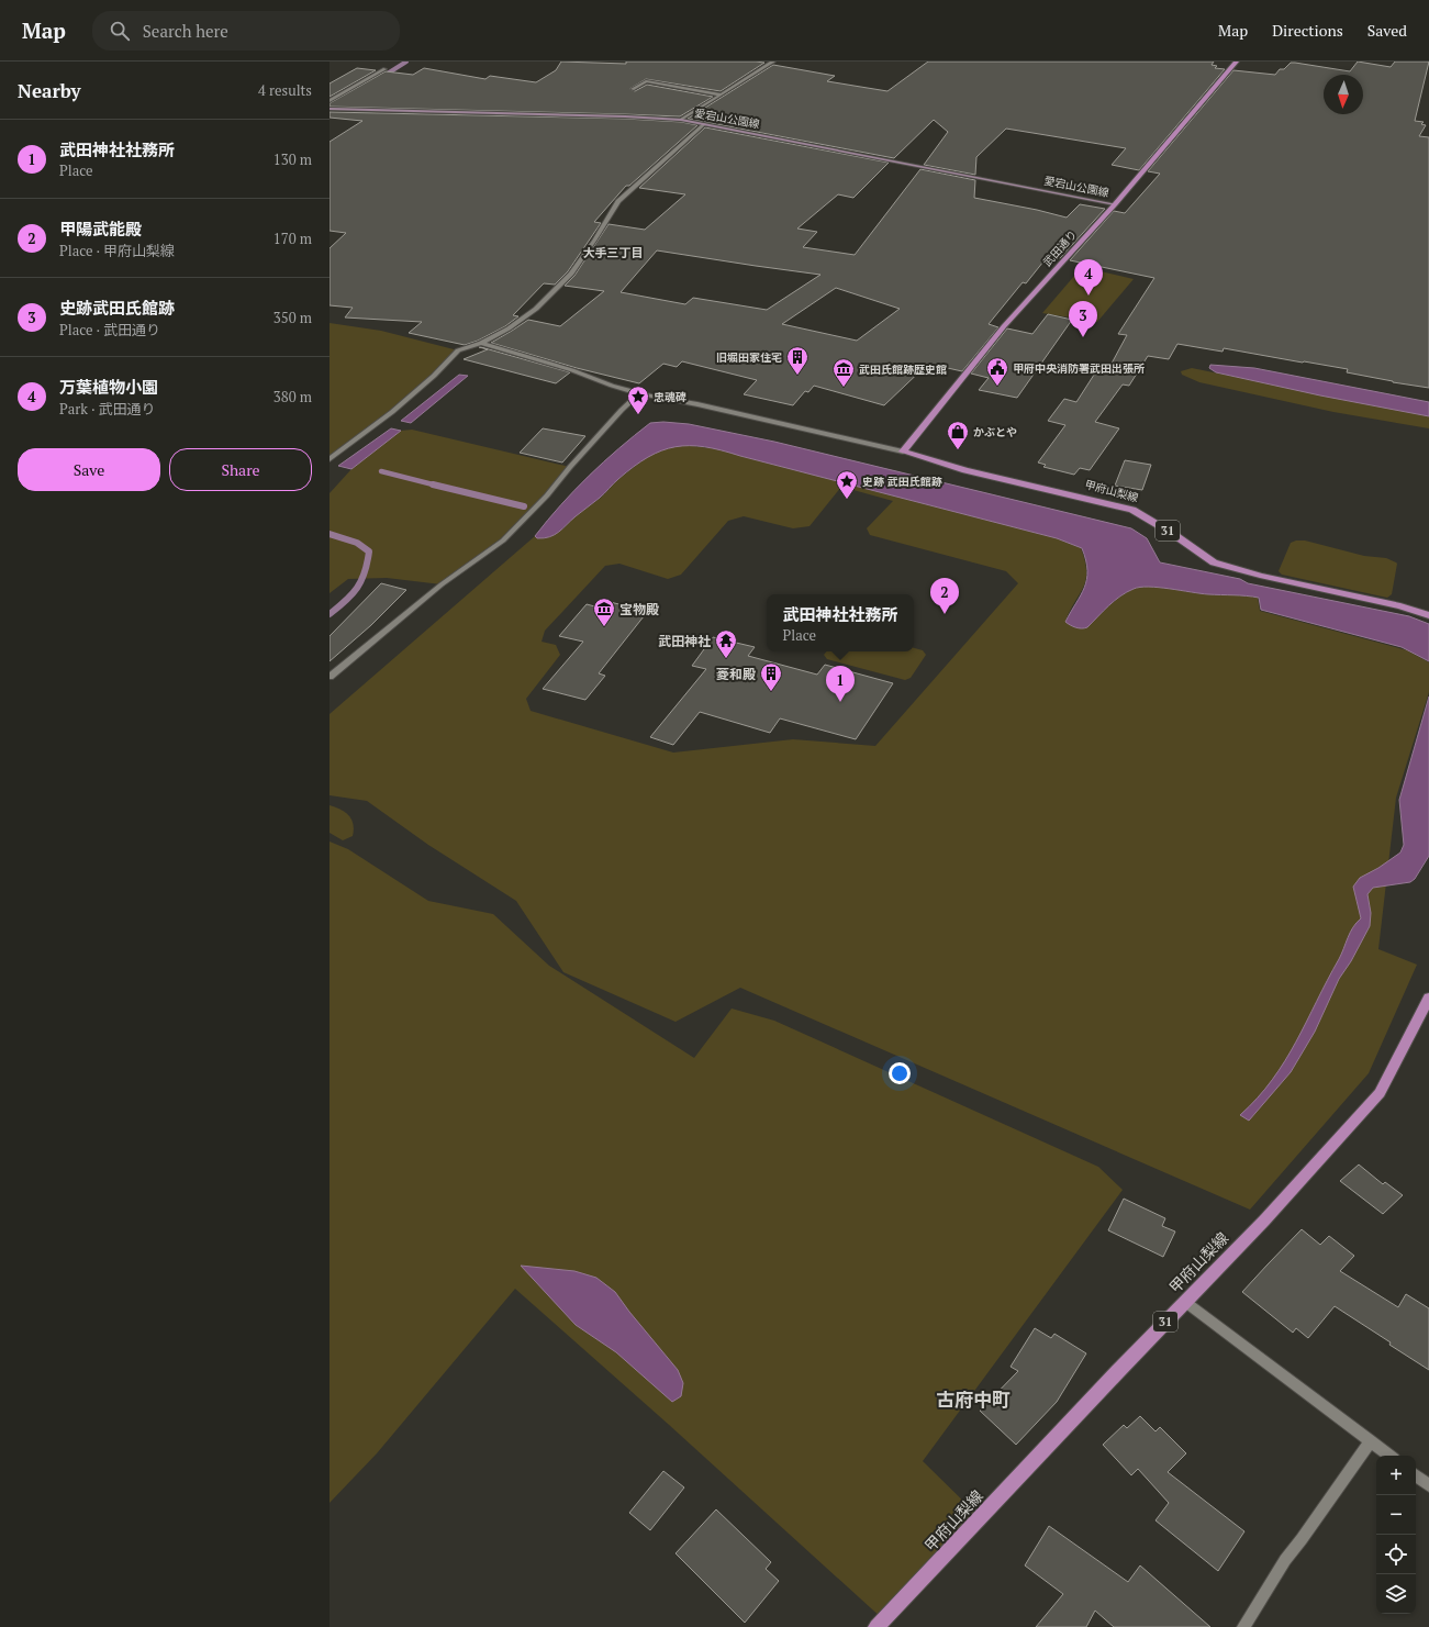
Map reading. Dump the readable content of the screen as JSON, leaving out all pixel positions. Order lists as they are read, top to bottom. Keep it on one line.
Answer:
{"streets":{"main road":["愛宕山公園線","武田通り","甲府山梨線","31"]},"crossings":[["愛宕山公園線","武田通り"],["武田通り","甲府山梨線"]],"districts":["大手三丁目","古府中町"],"places":{"building":["旧堀田家住宅","菱和殿"],"public building":["甲府中央消防署武田出張所"],"museum":["武田氏館跡歴史館","宝物殿"],"place":["忠魂碑","史跡 武田氏館跡"],"shop":["かぶとや"],"temple":["武田神社"]},"north":"bottom","page":{"header":"Map","search":"Search here","nav":["Map","Directions","Saved"],"heading":["Nearby","4 results"],"list":[{"mark":"1","name":"武田神社社務所","note":"Place","value":"130 m"},{"mark":"2","name":"甲陽武能殿","note":"Place · 甲府山梨線","value":"170 m"},{"mark":"3","name":"史跡武田氏館跡","note":"Place · 武田通り","value":"350 m"},{"mark":"4","name":"万葉植物小園","note":"Park · 武田通り","value":"380 m"}],"pins":["4","3","2","1"],"buttons":["Save","Share"],"popup":["武田神社社務所","Place"],"map_buttons":["+","−"]}}
